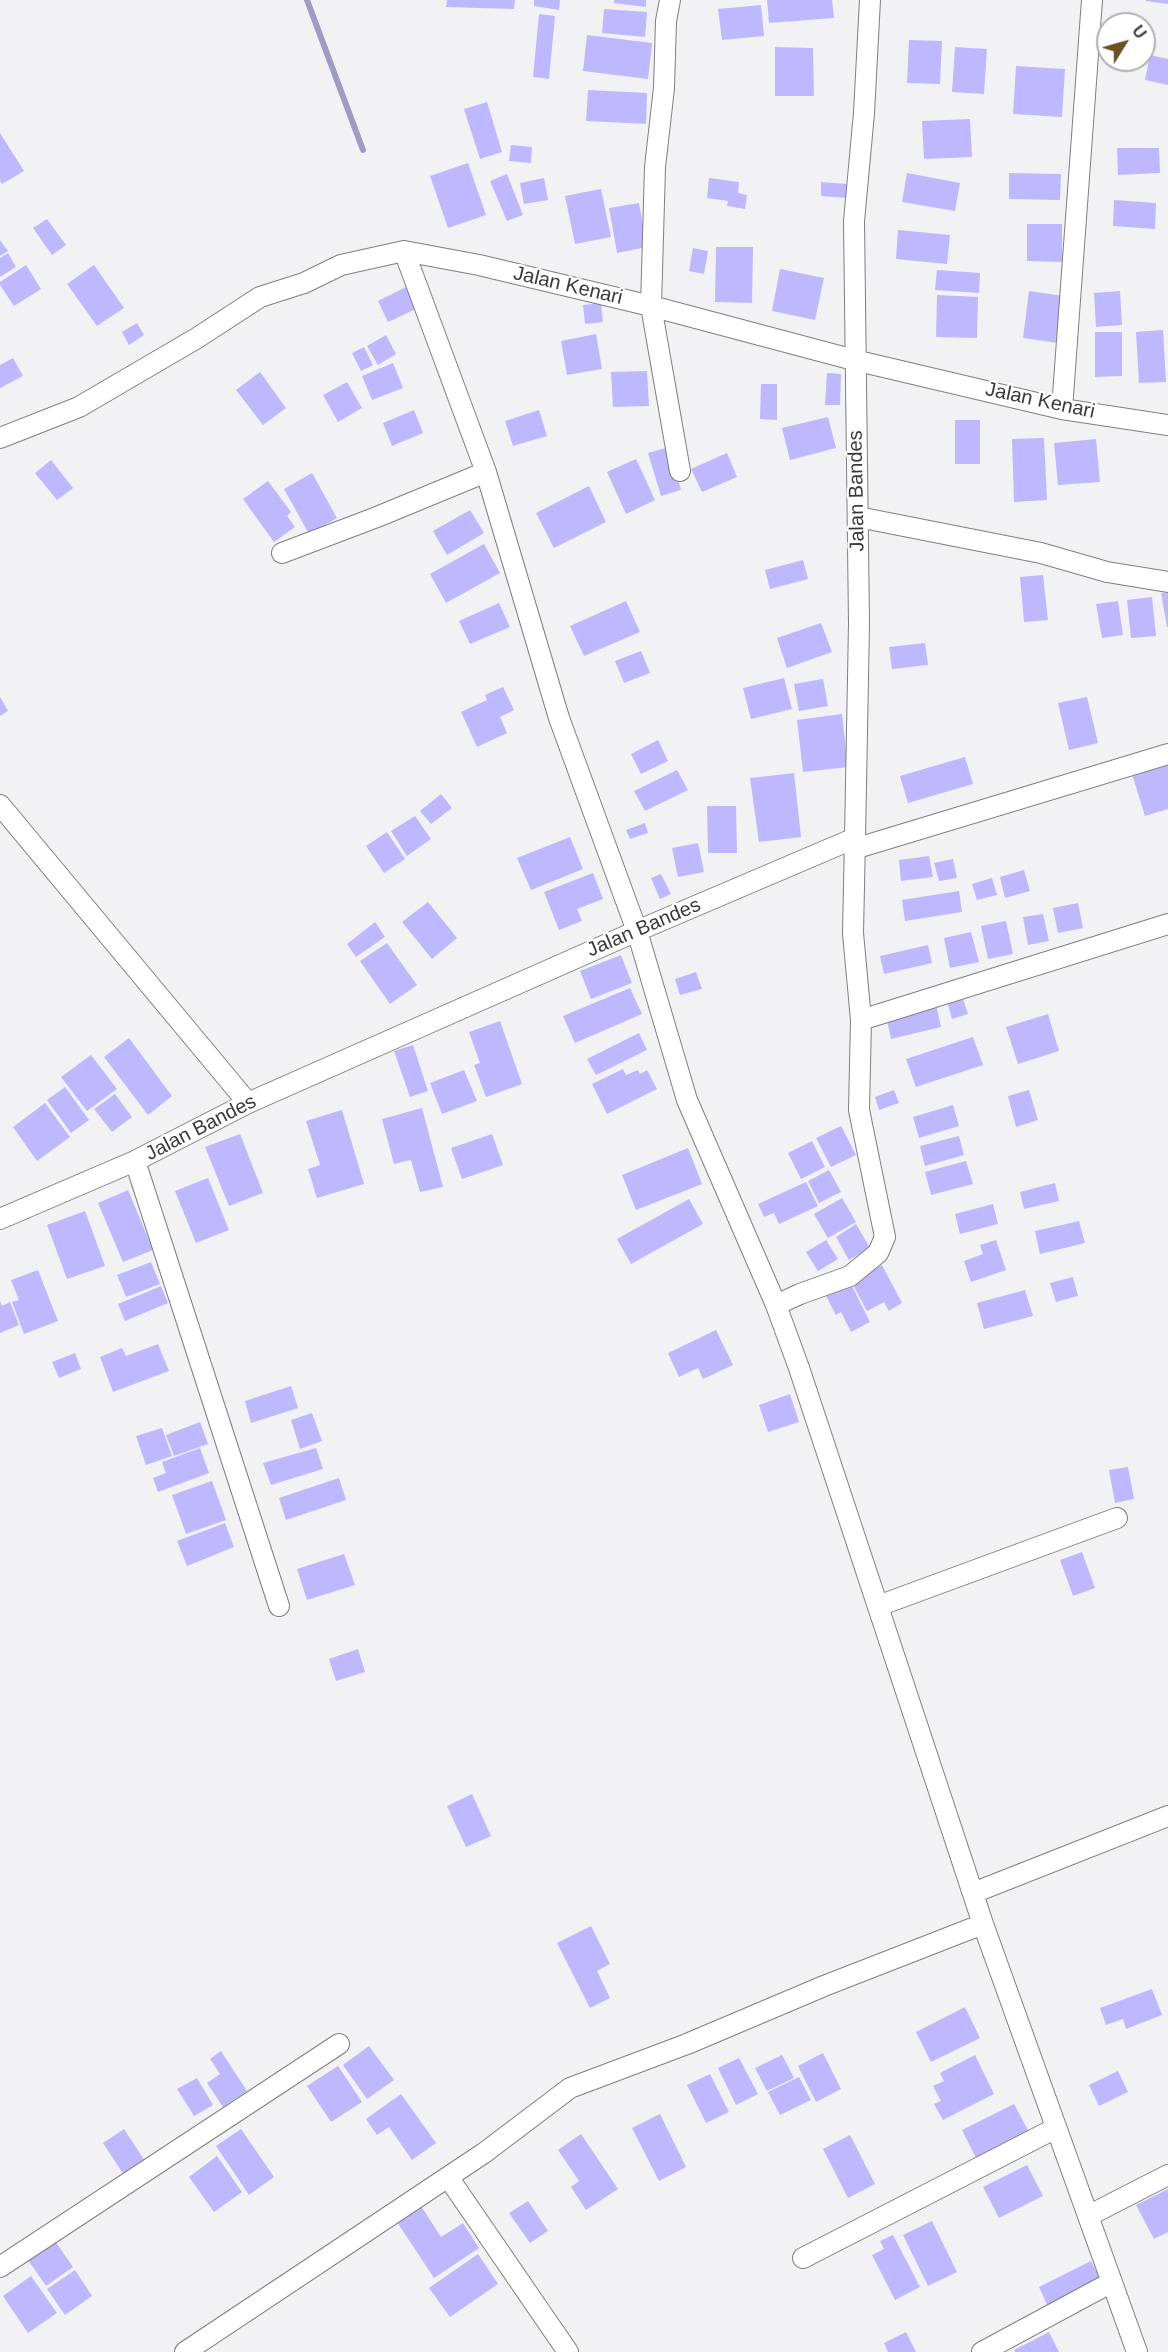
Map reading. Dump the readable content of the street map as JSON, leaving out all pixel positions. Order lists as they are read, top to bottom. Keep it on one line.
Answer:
{"streets":{"street":["Jalan Kenari","Jalan Bandes"]},"crossings":[["Jalan Kenari","Jalan Bandes"]],"north":"top right"}
